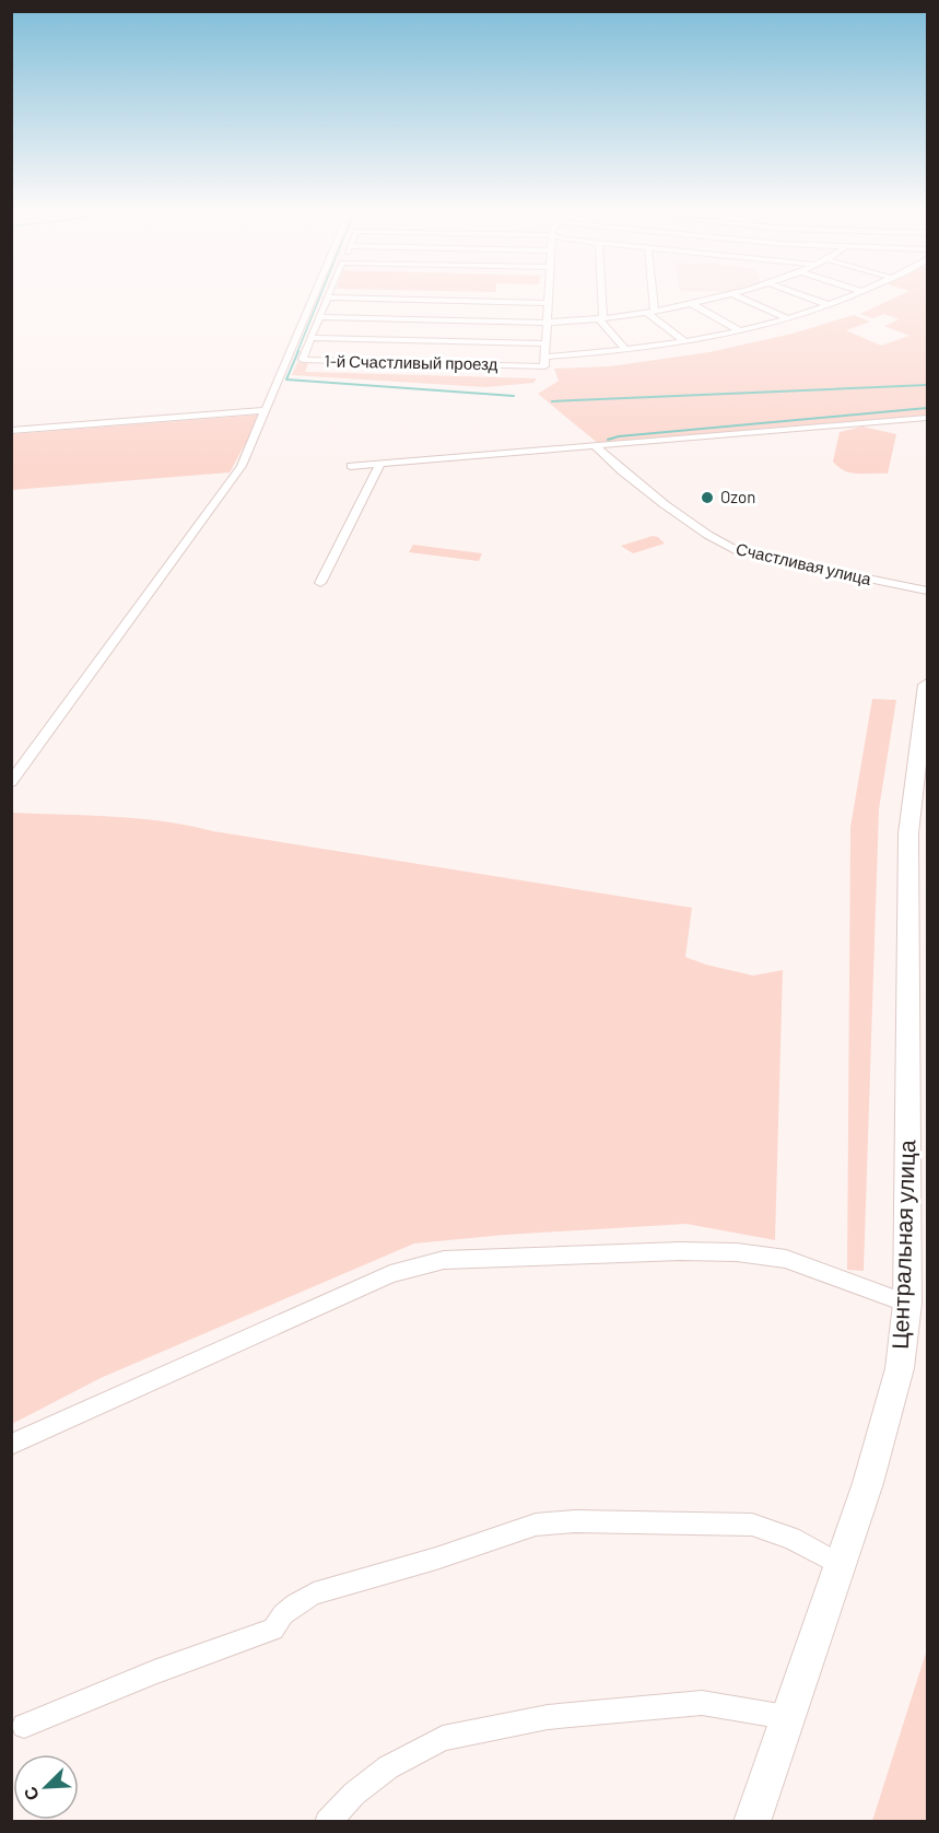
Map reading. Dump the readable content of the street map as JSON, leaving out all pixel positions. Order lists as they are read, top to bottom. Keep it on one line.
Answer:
{"streets":{"main road":["Центральная улица"],"street":["1-й Счастливый проезд","Счастливая улица"]},"places":["Ozon"],"north":"bottom left"}
